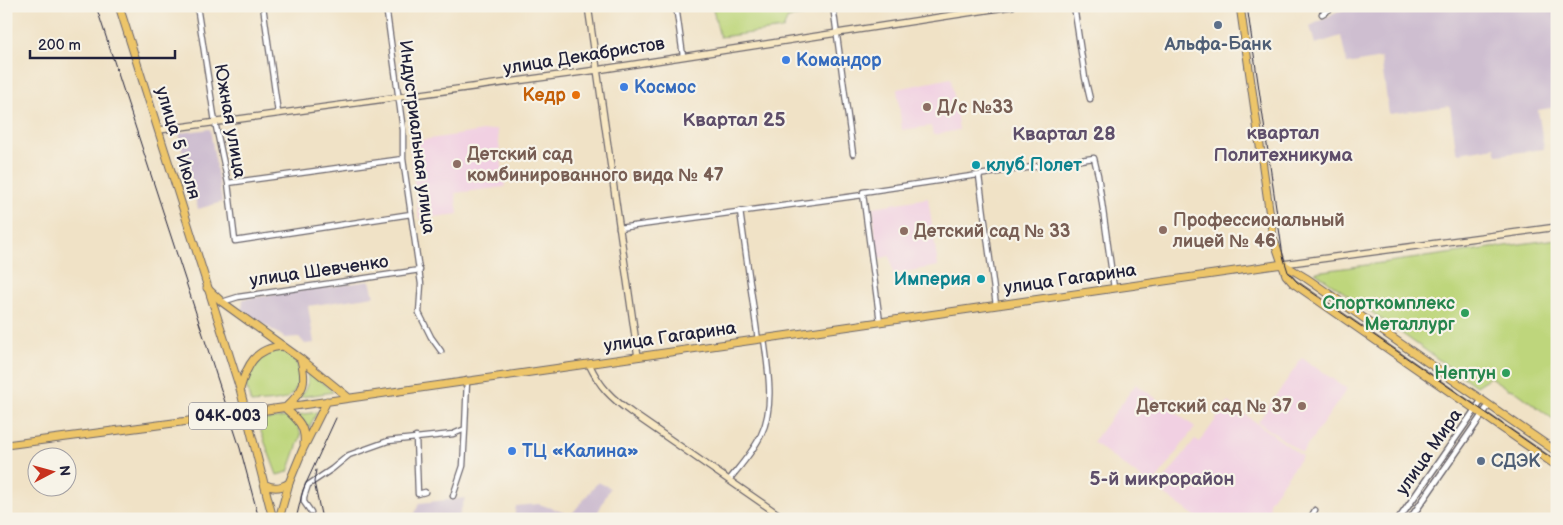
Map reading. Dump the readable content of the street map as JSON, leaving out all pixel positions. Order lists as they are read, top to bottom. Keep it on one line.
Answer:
{"streets":{"main road":["улица Декабристов","улица 5 Июля","улица Гагарина","04К-003"],"street":["Южная улица","Индустриальная улица","улица Шевченко","улица Мира"]},"crossings":[["улица Декабристов","Южная улица"],["улица Декабристов","Индустриальная улица"],["улица Декабристов","улица 5 Июля"],["Южная улица","Индустриальная улица"],["Индустриальная улица","улица Шевченко"]],"districts":["Квартал 25","квартал Политехникума","Квартал 28","5-й микрорайон"],"places":["Альфа-Банк","Командор","Космос","Кедр","Д/с №33","Детский сад комбинированного вида № 47","клуб Полет","Профессиональный лицей № 46","Детский сад № 33","Империя","Спорткомплекс Металлург","Нептун","Детский сад № 37","ТЦ «Калина»","СДЭК"],"scale_bar":"200 m","north":"right"}
